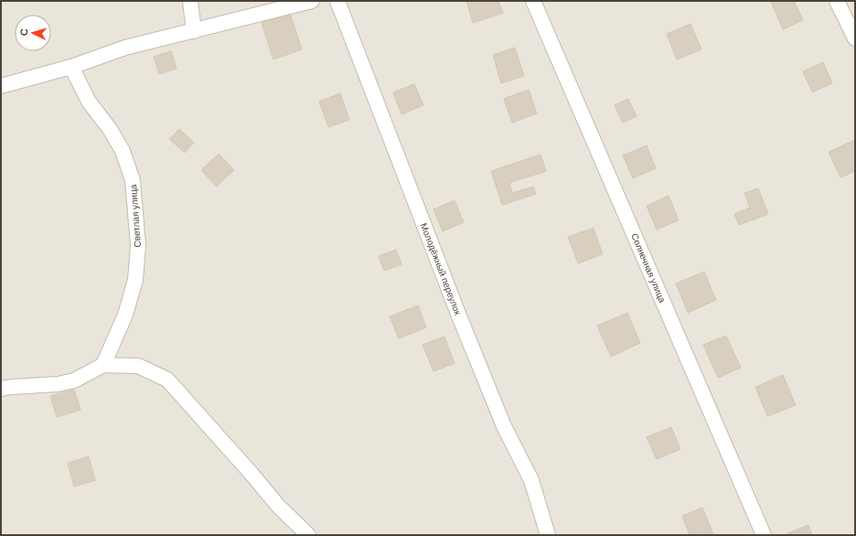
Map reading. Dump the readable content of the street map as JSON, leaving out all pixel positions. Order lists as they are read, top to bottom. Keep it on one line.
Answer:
{"streets":{"street":["Светлая улица","Солнечная улица","Молодёжный переулок"]},"north":"left"}
